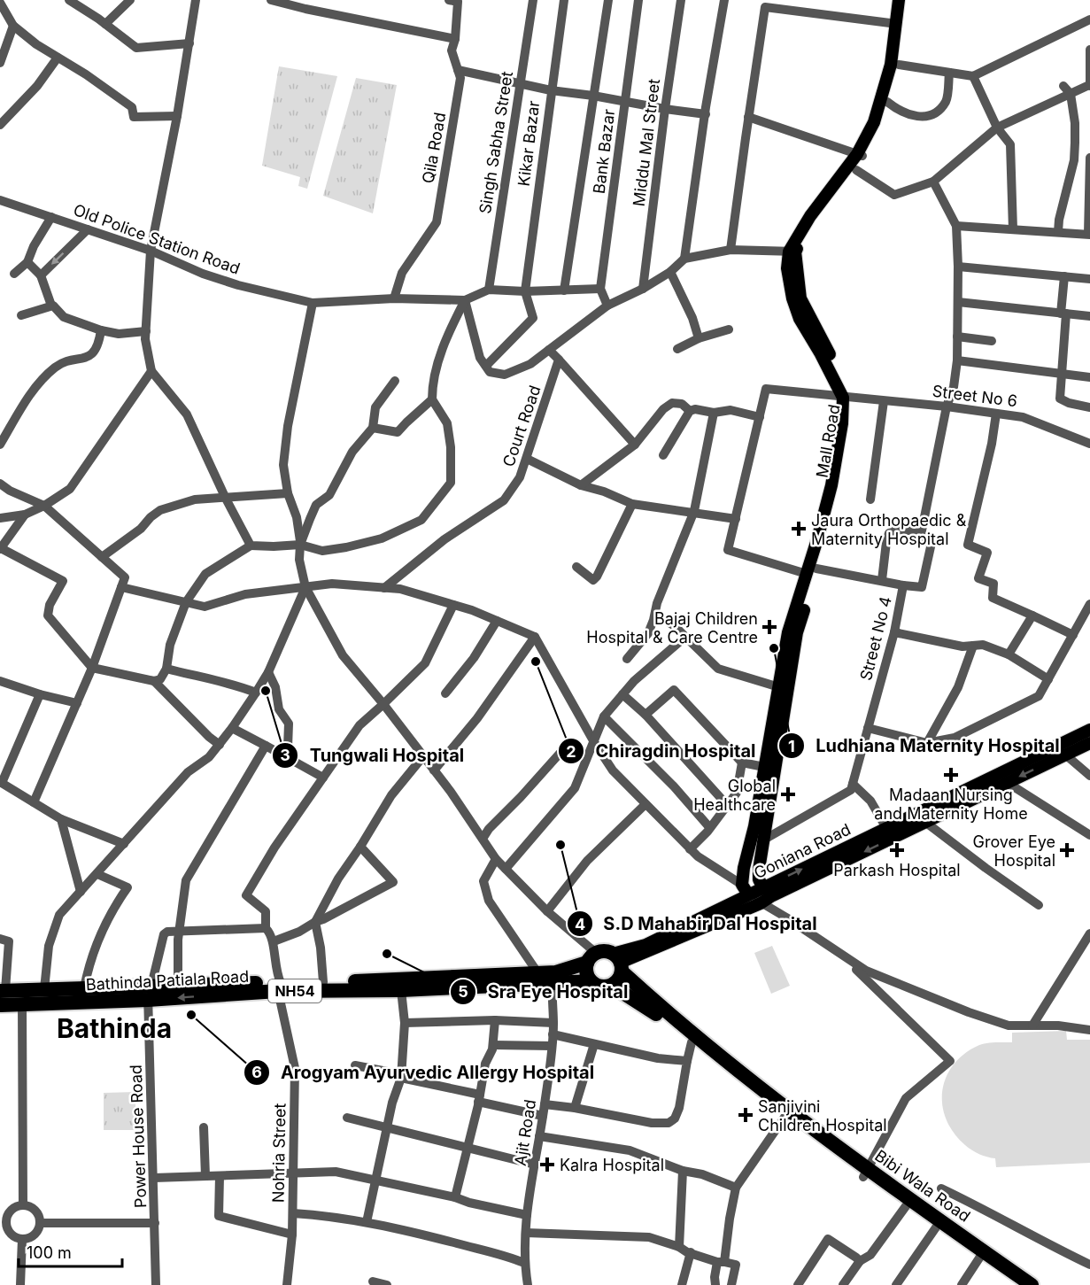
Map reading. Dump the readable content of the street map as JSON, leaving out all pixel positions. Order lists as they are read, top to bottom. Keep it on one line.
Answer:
{"streets":{"highway":["Bathinda Patiala Road","NH54","Bibi Wala Road"],"main road":["Mall Road","Goniana Road"],"street":["Singh Sabha Street","Middu Mal Street","Kikar Bazar","Qila Road","Bank Bazar","Old Police Station Road","Street No 6","Court Road","Street No 4","Ajit Road","Power House Road","Nohria Street"]},"crossings":[["Qila Road","Old Police Station Road"],["Street No 6","Mall Road"],["Mall Road","Goniana Road"],["Goniana Road","Bathinda Patiala Road"],["Goniana Road","NH54"],["Goniana Road","Bibi Wala Road"],["Bathinda Patiala Road","NH54"],["Bathinda Patiala Road","Ajit Road"],["Bathinda Patiala Road","Power House Road"],["Bathinda Patiala Road","Nohria Street"],["Bathinda Patiala Road","Bibi Wala Road"],["NH54","Power House Road"],["NH54","Nohria Street"],["NH54","Bibi Wala Road"]],"districts":["Bathinda"],"places":{"health":["Jaura Orthopaedic & Maternity Hospital","Bajaj Children Hospital & Care Centre","Madaan Nursing and Maternity Home","Global Healthcare","Parkash Hospital","Grover Eye Hospital","Sanjivini Children Hospital","Kalra Hospital"],"other":["Ludhiana Maternity Hospital","Chiragdin Hospital","Tungwali Hospital","S.D Mahabir Dal Hospital","Sra Eye Hospital","Arogyam Ayurvedic Allergy Hospital"]},"scale_bar":"100 m"}
